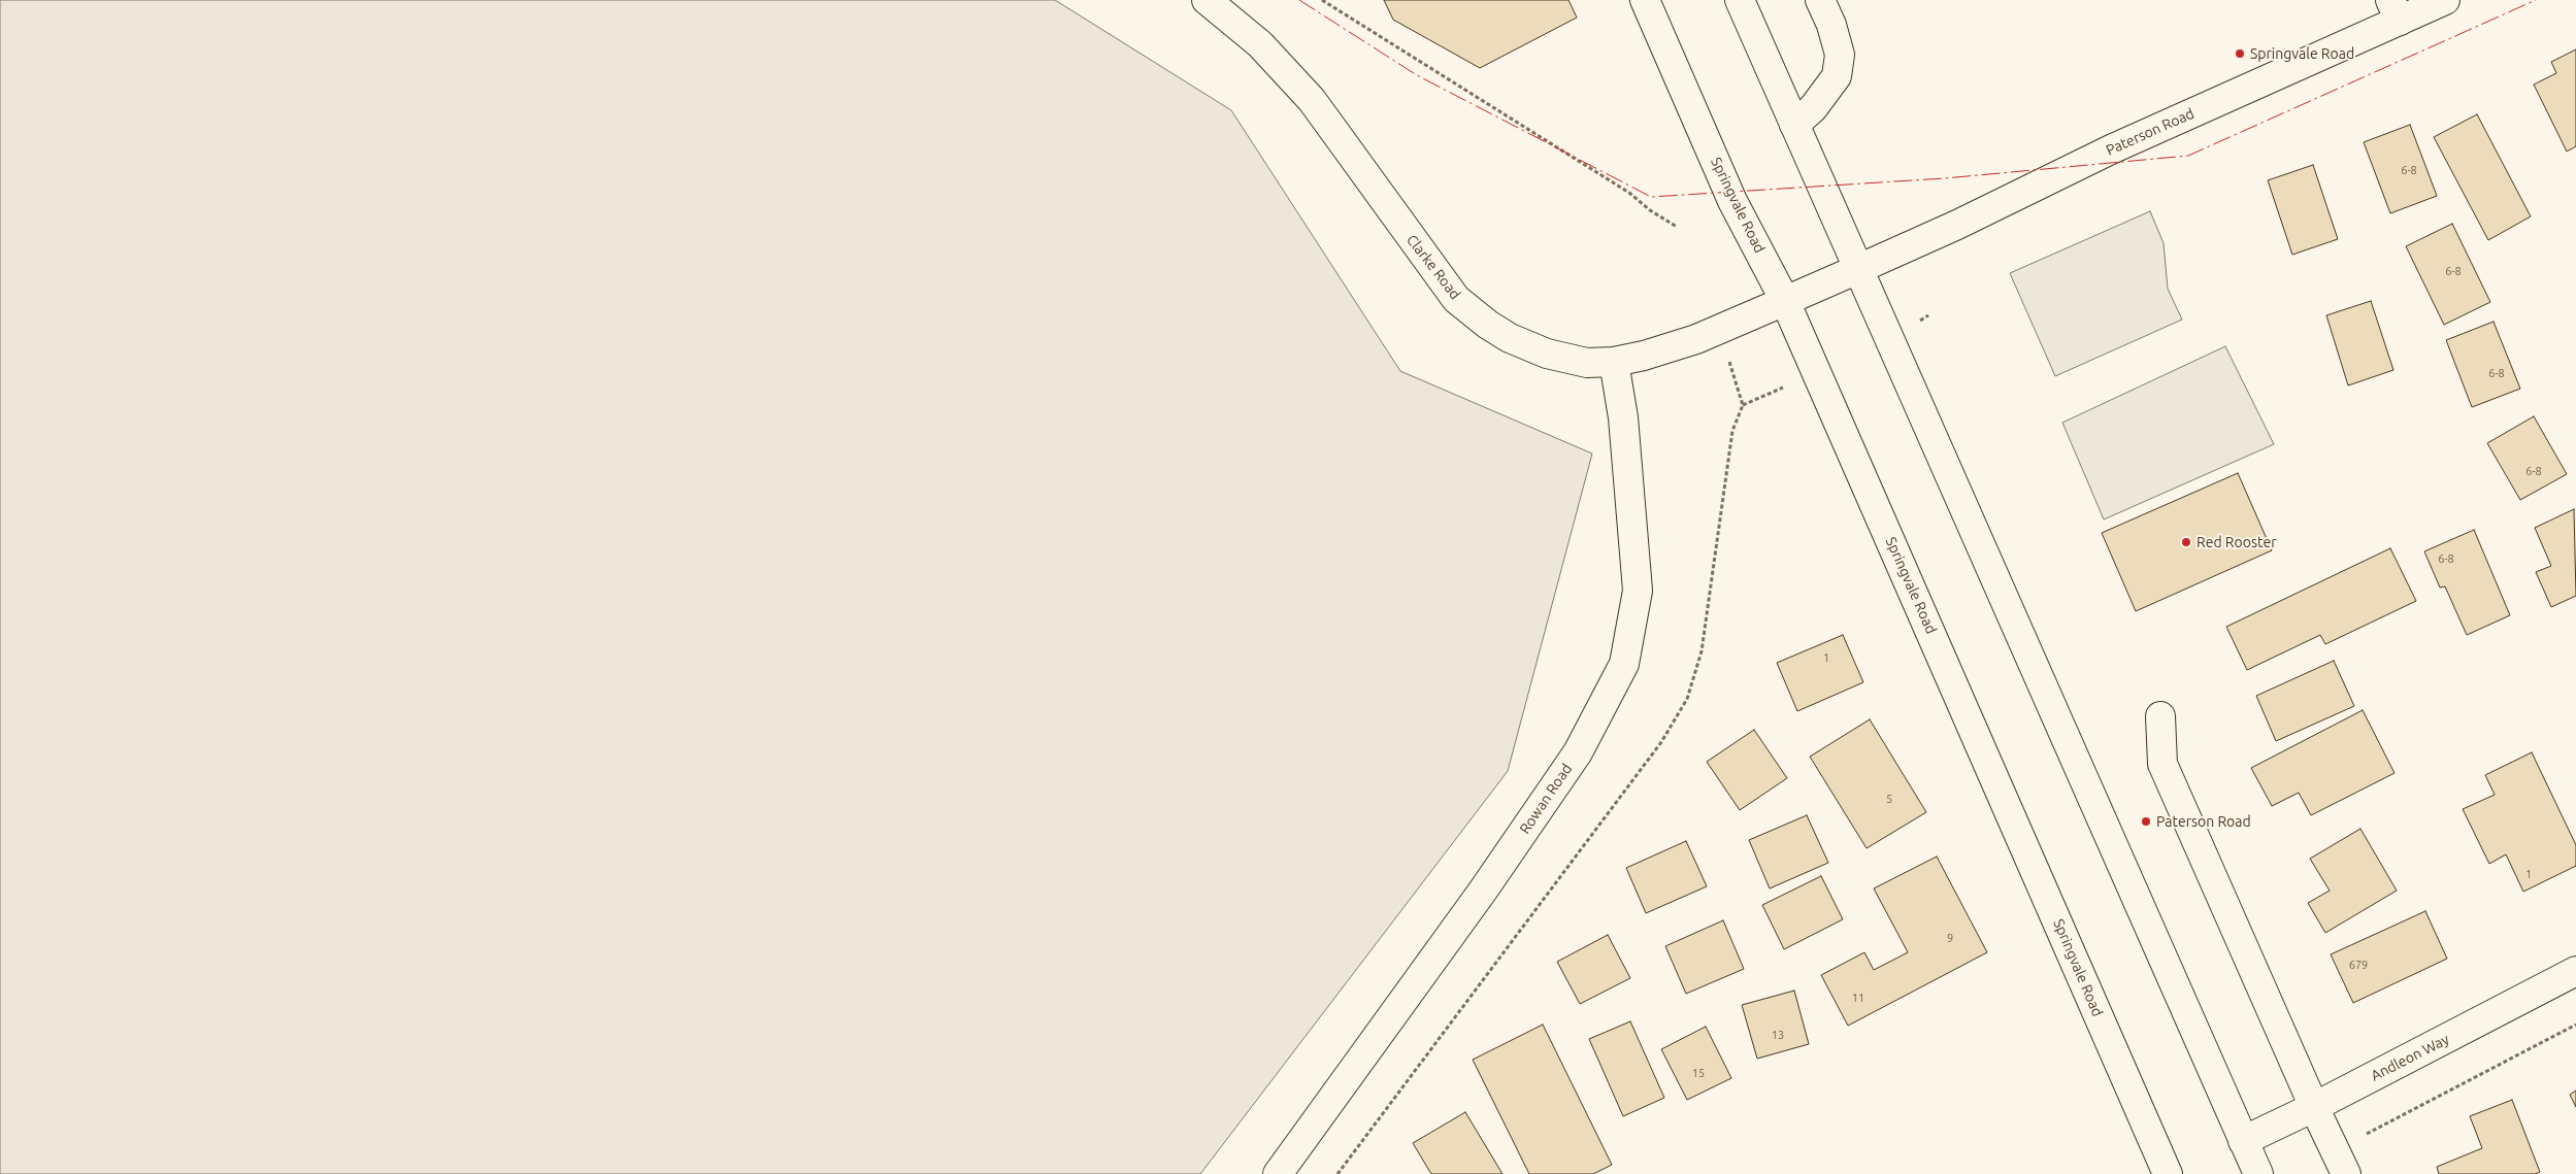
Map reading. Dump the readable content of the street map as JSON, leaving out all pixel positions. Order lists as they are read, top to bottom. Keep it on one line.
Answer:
{"streets":{"main road":["Paterson Road","Springvale Road","Clarke Road","Rowan Road","Andleon Way"]},"crossings":[["Paterson Road","Clarke Road"],["Springvale Road","Clarke Road"],["Clarke Road","Rowan Road"]],"places":["Springvale Road","Red Rooster","Paterson Road"],"house_numbers":["6-8","6-8","6-8","6-8","6-8","1","5","1","9","679","11","13","15"]}
